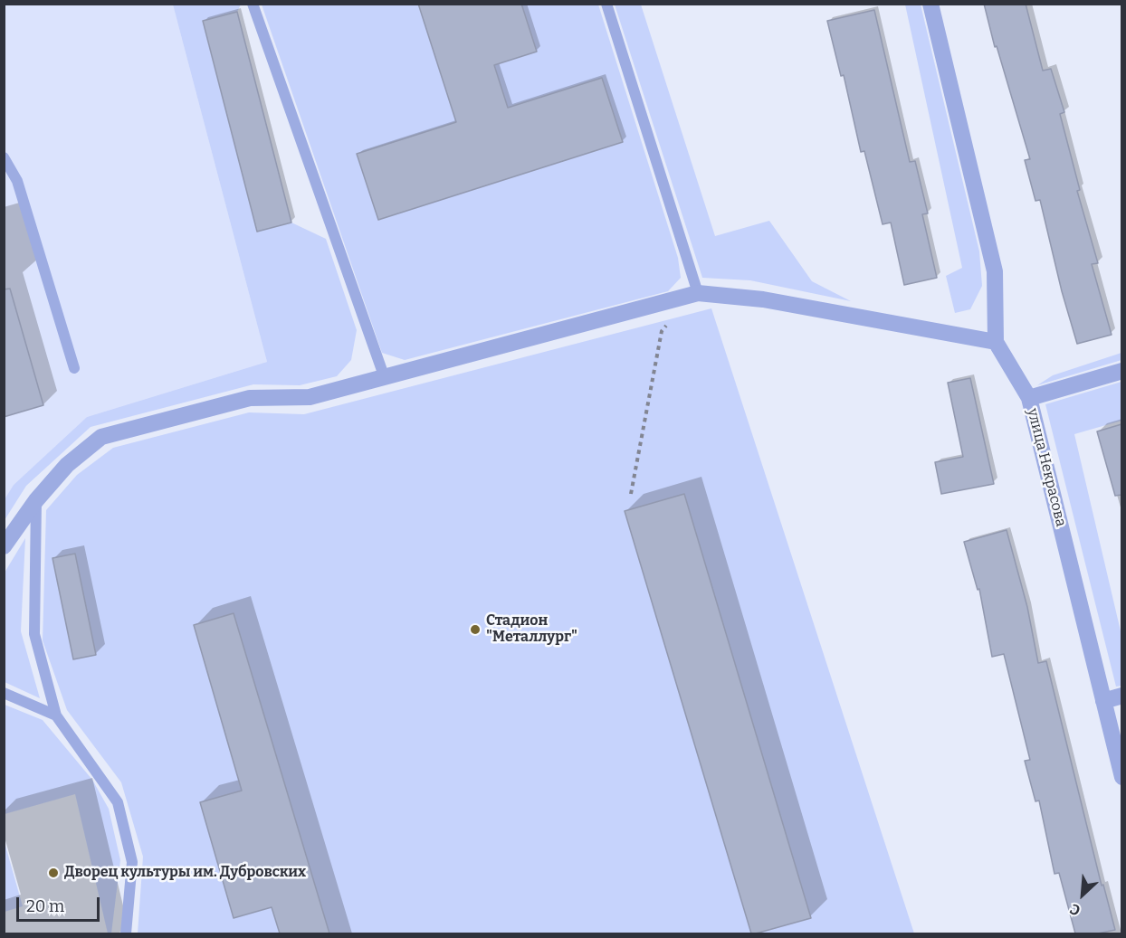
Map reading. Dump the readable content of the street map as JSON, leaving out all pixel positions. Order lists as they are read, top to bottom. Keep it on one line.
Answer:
{"streets":{"street":["улица Некрасова"]},"places":["Стадион \"Металлург\"","Дворец культуры им. Дубровских"],"scale_bar":"20 m","north":"bottom left"}
